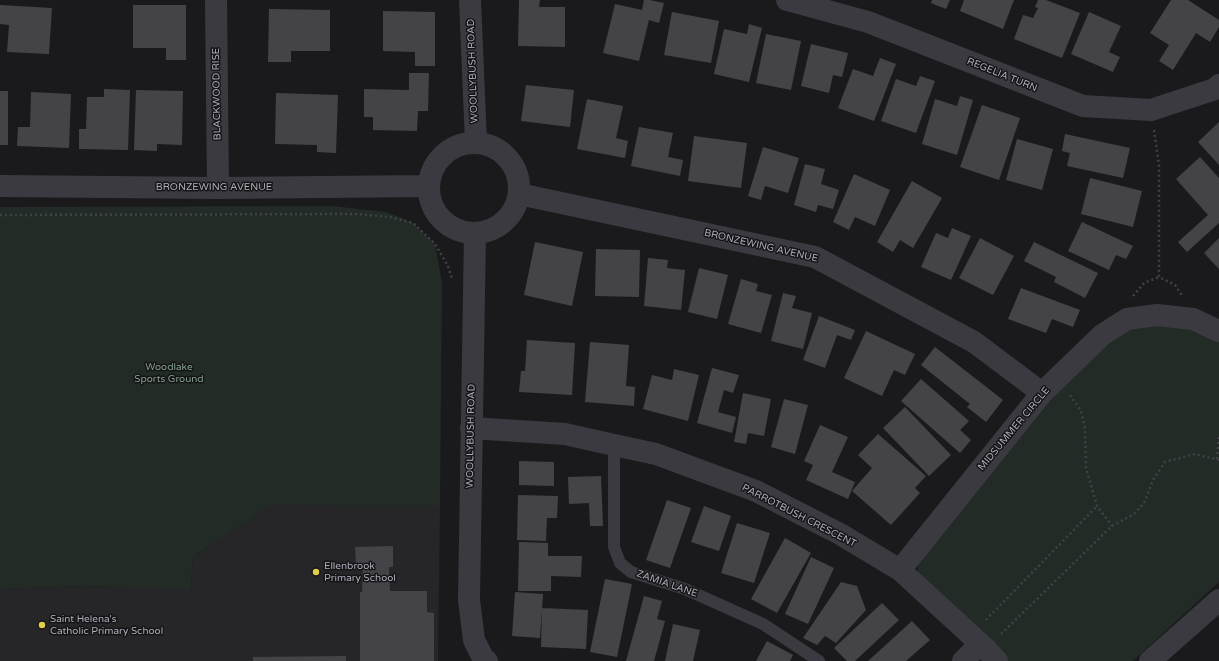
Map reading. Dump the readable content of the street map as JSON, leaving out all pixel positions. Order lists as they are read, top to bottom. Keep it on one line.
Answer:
{"streets":{"street":["WOOLLYBUSH ROAD","REGELIA TURN","BLACKWOOD RISE","BRONZEWING AVENUE","MIDSUMMER CIRCLE","PARROTBUSH CRESCENT"],"lane":["ZAMIA LANE"]},"crossings":[["WOOLLYBUSH ROAD","BRONZEWING AVENUE"],["WOOLLYBUSH ROAD","PARROTBUSH CRESCENT"],["BLACKWOOD RISE","BRONZEWING AVENUE"],["BRONZEWING AVENUE","MIDSUMMER CIRCLE"],["MIDSUMMER CIRCLE","PARROTBUSH CRESCENT"],["PARROTBUSH CRESCENT","ZAMIA LANE"]],"parks":["Woodlake Sports Ground"],"places":["Ellenbrook Primary School","Saint Helena's Catholic Primary School"]}
